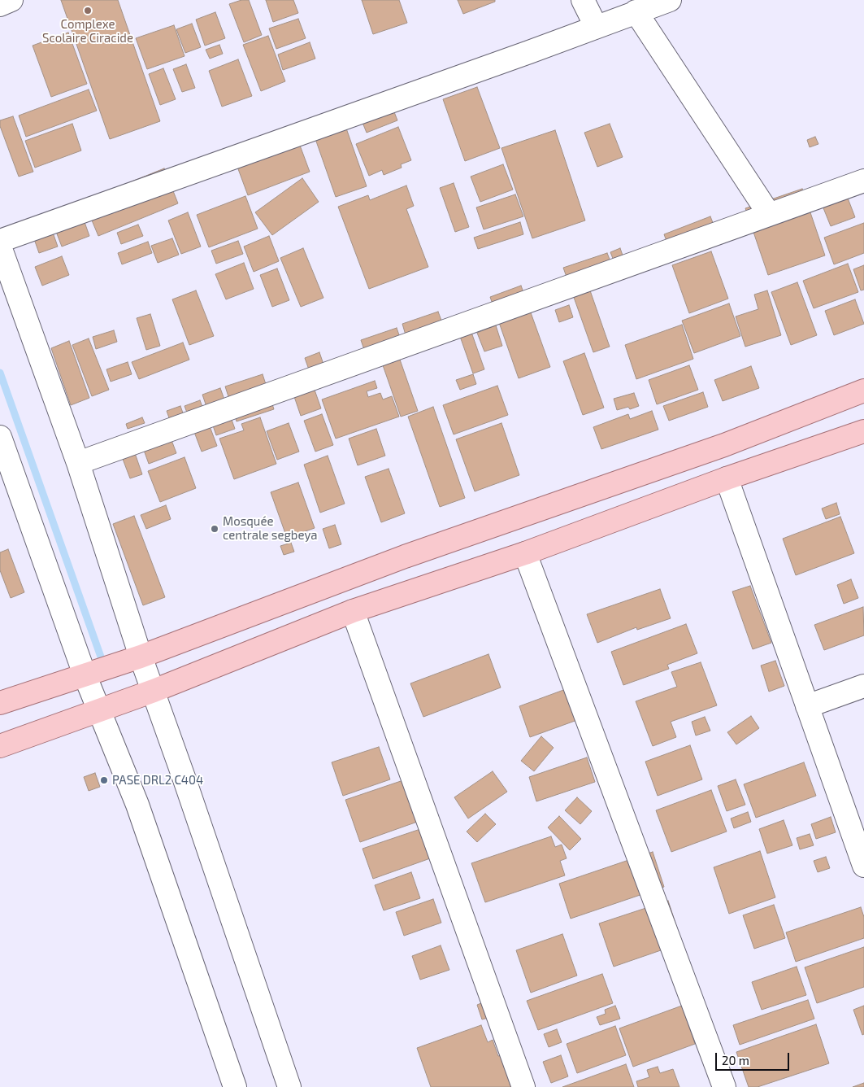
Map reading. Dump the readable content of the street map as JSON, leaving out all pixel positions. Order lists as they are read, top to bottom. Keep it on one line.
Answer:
{"places":["Complexe Scolaire Ciracide","Mosquée centrale segbeya","PASE DRL2 C404"],"scale_bar":"20 m"}
